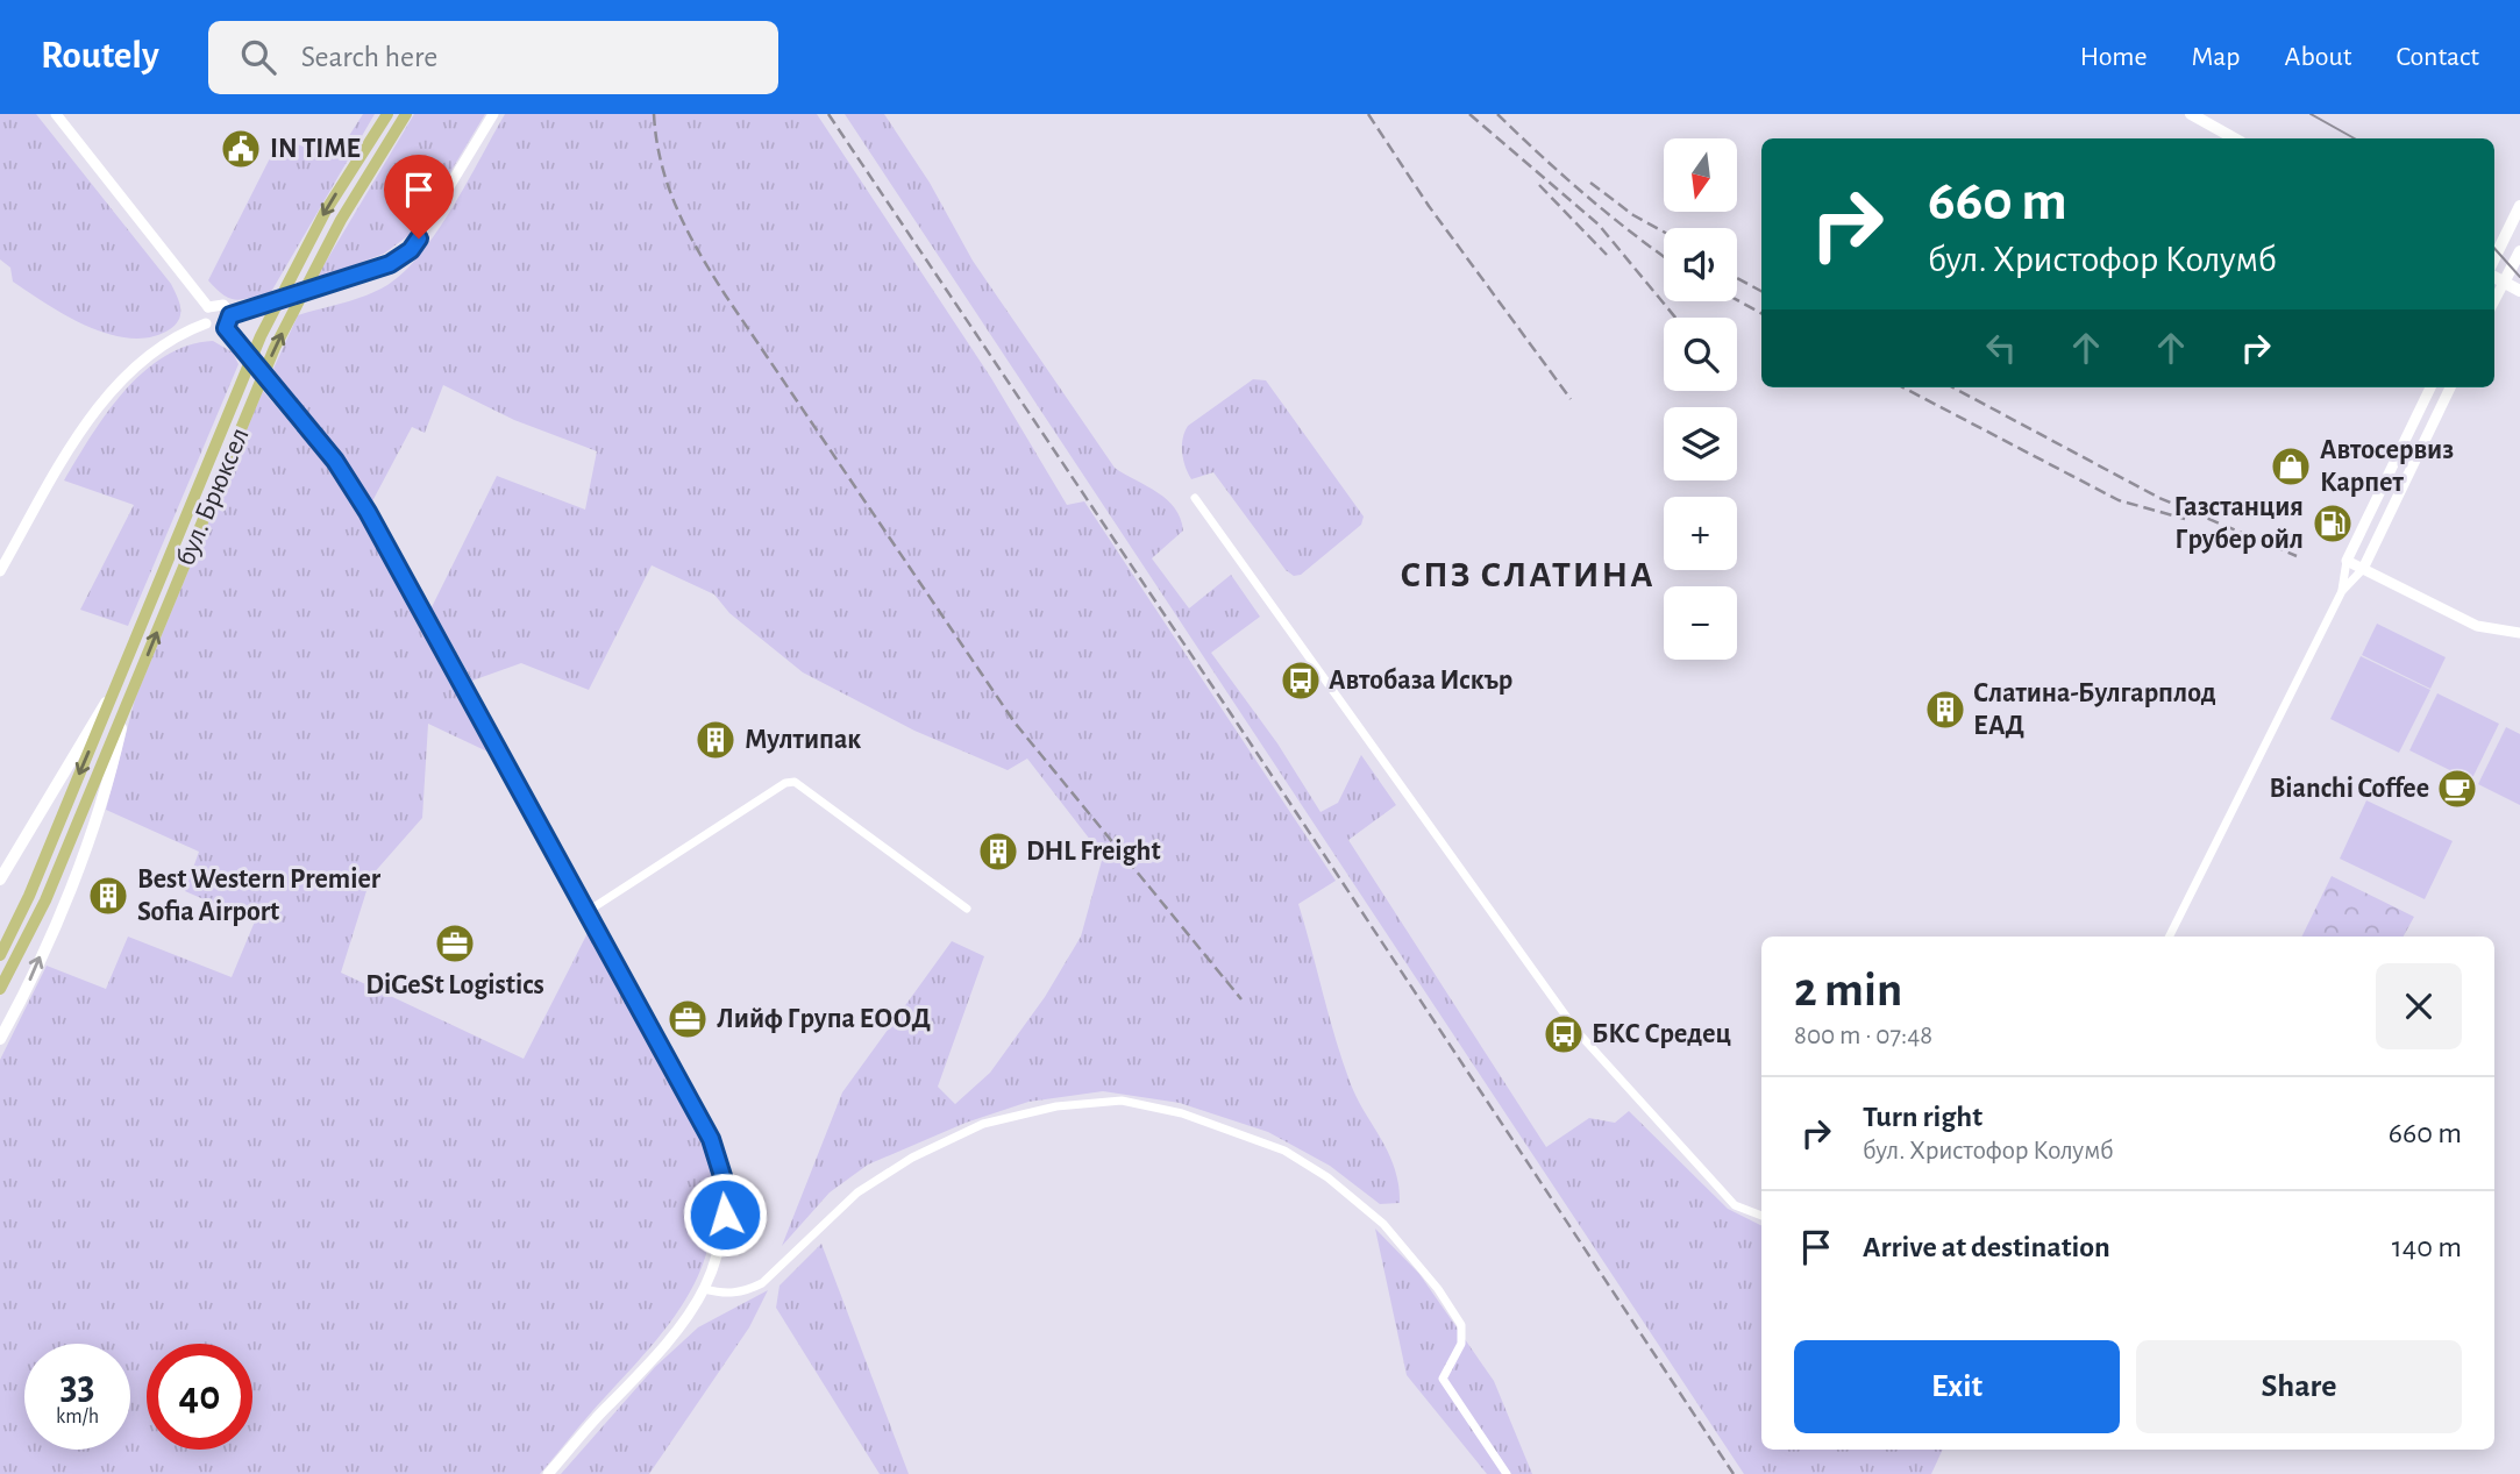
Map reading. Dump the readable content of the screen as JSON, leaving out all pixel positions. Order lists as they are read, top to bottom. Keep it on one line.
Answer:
{"streets":{"main road":["бул. Брюксел"]},"districts":["СПЗ СЛАТИНА"],"places":{"public building":["IN TIME"],"shop":["Автосервиз Карпет"],"fuel station":["Газстанция Грубер ойл"],"bus stop":["Автобаза Искър","БКС Средец"],"building":["Слатина-Булгарплод ЕАД","Мултипак","DHL Freight","Best Western Premier Sofia Airport"],"cafe":["Bianchi Coffee"],"office":["DiGeSt Logistics","Лийф Група ЕООД"]},"north":"bottom","page":{"header":"Routely","search":"Search here","nav":["Home","Map","About","Contact"],"map_buttons":["+","−"],"turn":["660 m","бул. Христофор Колумб"],"heading":["2 min","800 m · 07:48"],"list":[{"name":"Turn right","note":"бул. Христофор Колумб","value":"660 m"},{"name":"Arrive at destination","value":"140 m"}],"buttons":["Exit","Share"],"speed":"33 km/h","limit":"40"}}
